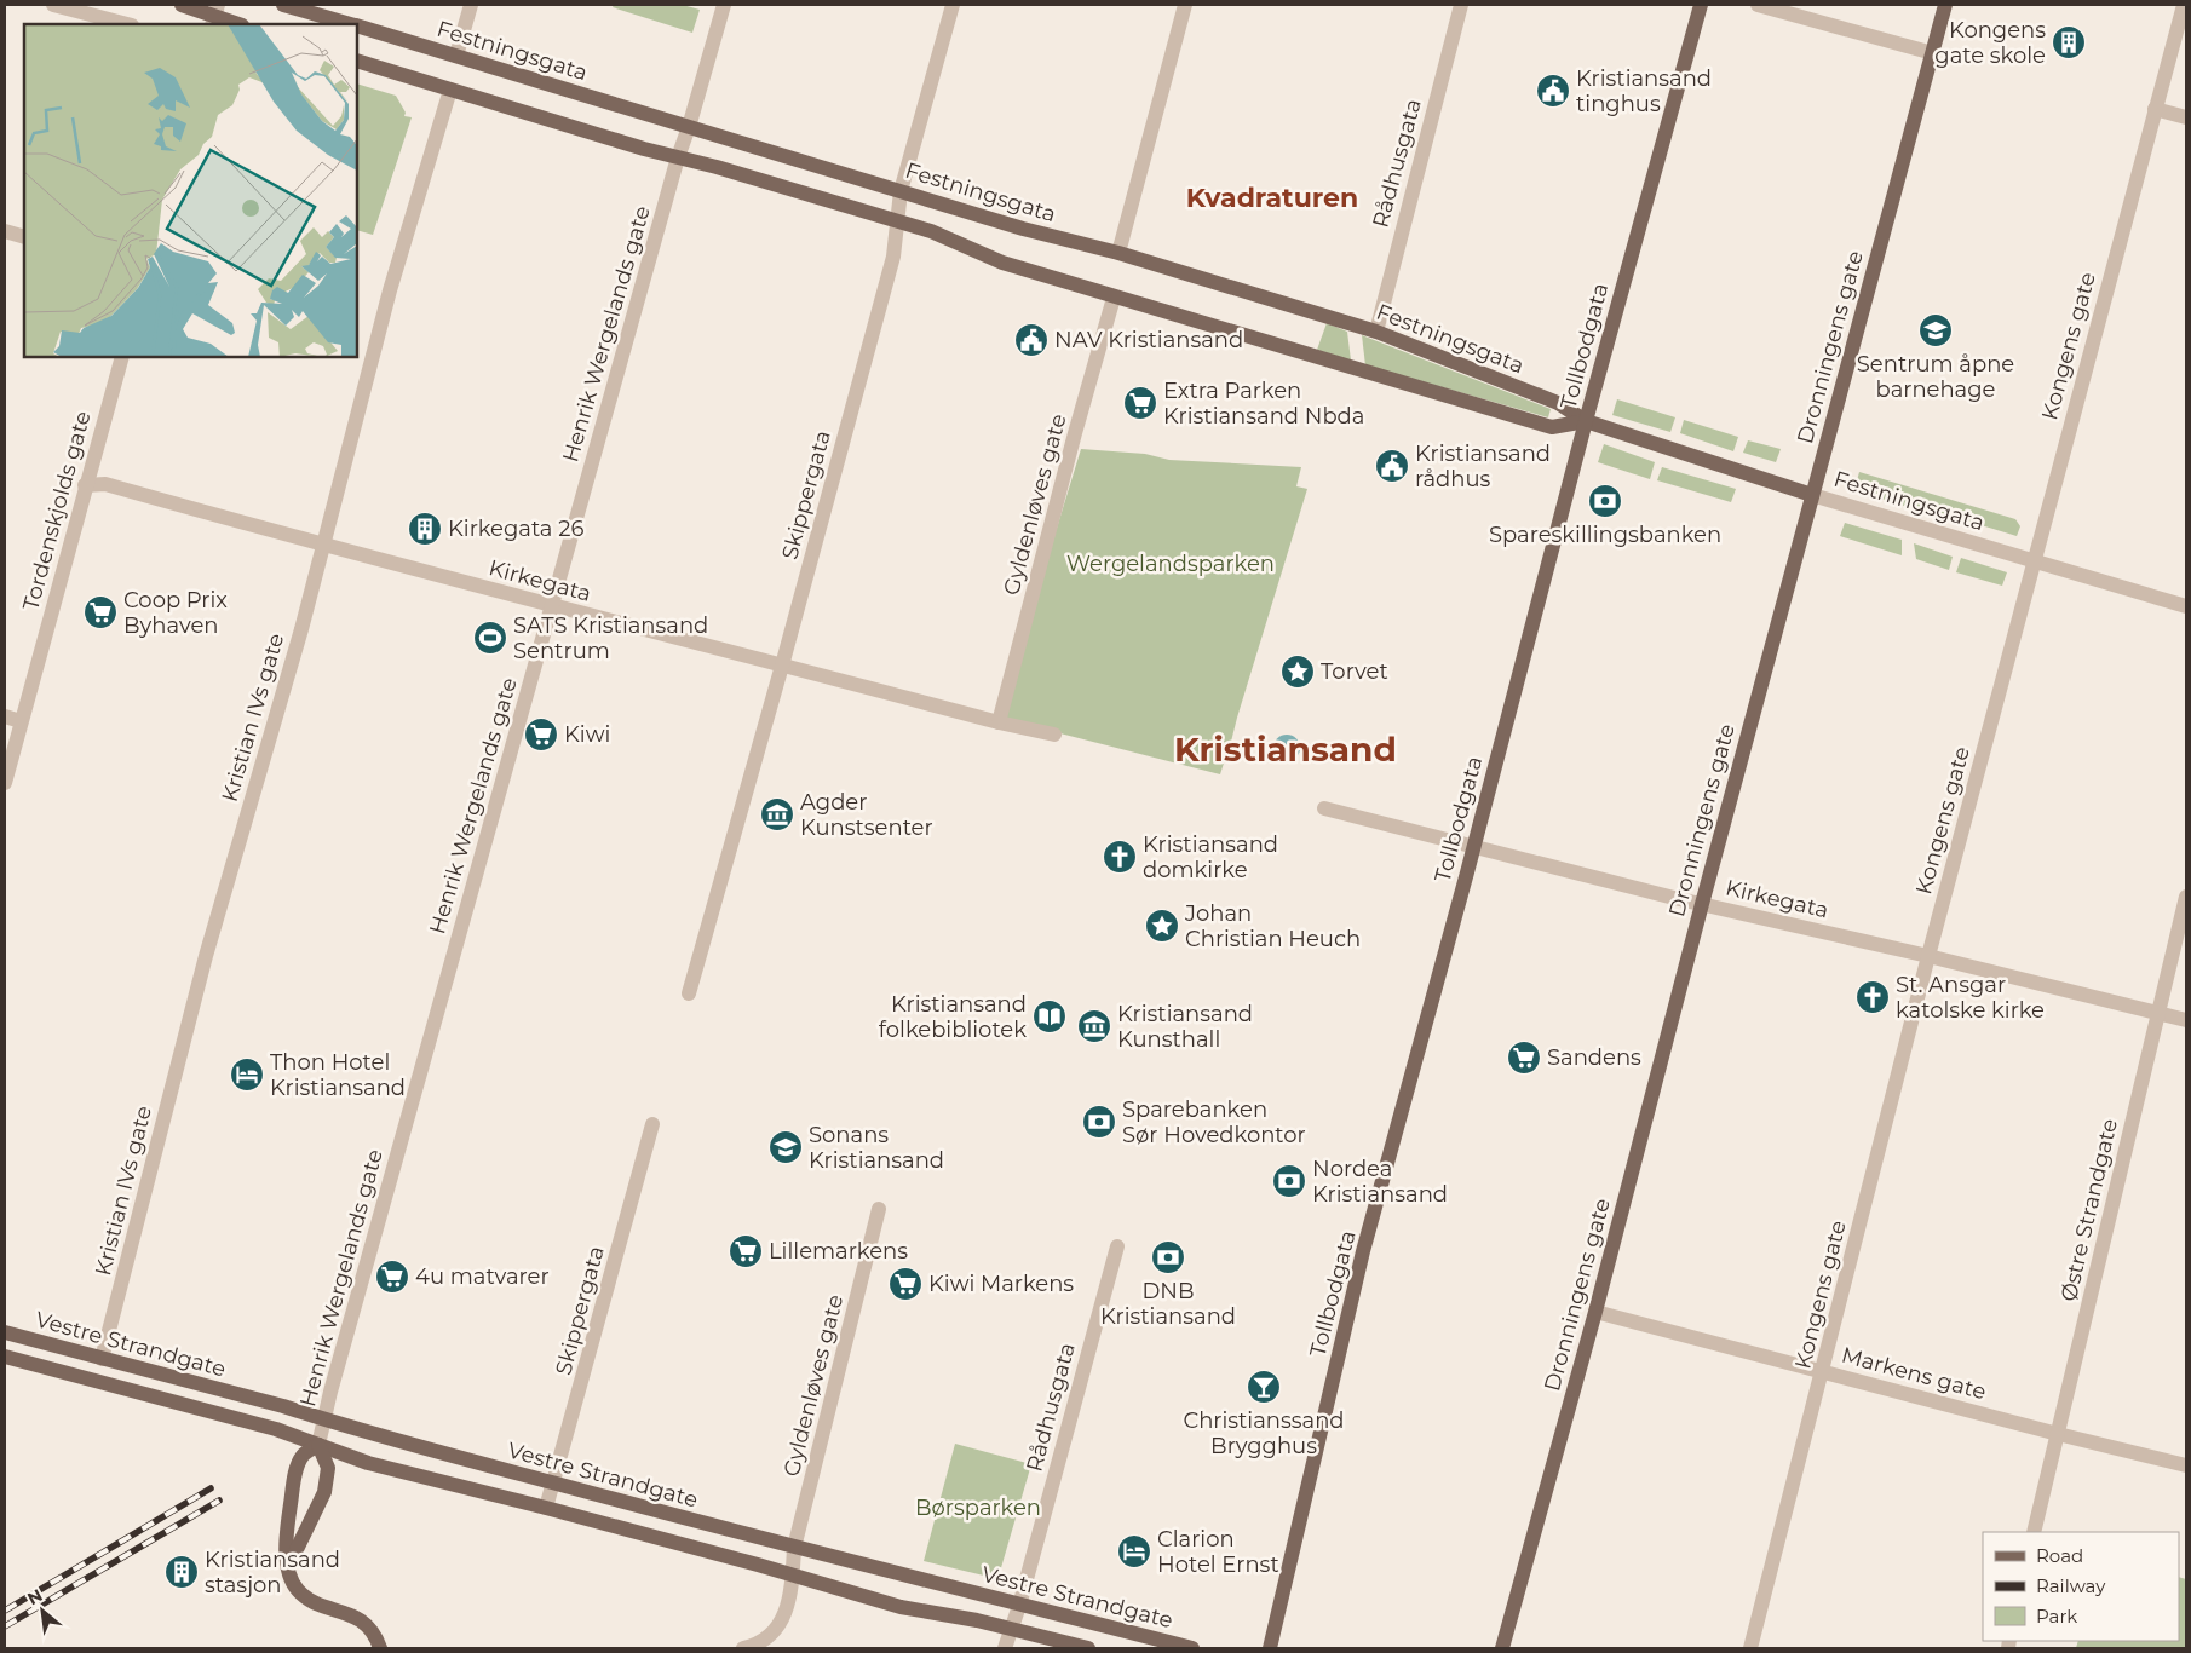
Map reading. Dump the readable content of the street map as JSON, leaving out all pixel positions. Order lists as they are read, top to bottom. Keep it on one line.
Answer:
{"streets":{"main road":["Festningsgata","Tollbodgata","Dronningens gate","Vestre Strandgate"],"street":["Rådhusgata","Henrik Wergelands gate","Kongens gate","Skippergata","Gyldenløves gate","Tordenskjolds gate","Kirkegata","Kristian IVs gate","Østre Strandgate","Markens gate"]},"crossings":[["Festningsgata","Rådhusgata"],["Festningsgata","Henrik Wergelands gate"],["Festningsgata","Tollbodgata"],["Festningsgata","Kongens gate"],["Festningsgata","Dronningens gate"],["Festningsgata","Skippergata"],["Festningsgata","Gyldenløves gate"],["Festningsgata","Kristian IVs gate"],["Rådhusgata","Vestre Strandgate"],["Henrik Wergelands gate","Kirkegata"],["Henrik Wergelands gate","Vestre Strandgate"],["Tollbodgata","Kirkegata"],["Kongens gate","Kirkegata"],["Kongens gate","Markens gate"],["Dronningens gate","Kirkegata"],["Dronningens gate","Markens gate"],["Skippergata","Kirkegata"],["Skippergata","Vestre Strandgate"],["Gyldenløves gate","Kirkegata"],["Gyldenløves gate","Vestre Strandgate"],["Tordenskjolds gate","Kirkegata"],["Kirkegata","Kristian IVs gate"],["Kirkegata","Østre Strandgate"],["Kristian IVs gate","Vestre Strandgate"],["Østre Strandgate","Markens gate"]],"districts":["Kvadraturen","Kristiansand"],"parks":["Wergelandsparken","Børsparken"],"places":{"building":["Kongens gate skole","Kirkegata 26","Kristiansand stasjon"],"public building":["Kristiansand tinghus","NAV Kristiansand","Kristiansand rådhus"],"school or university":["Sentrum åpne barnehage","Sonans Kristiansand"],"supermarket":["Extra Parken Kristiansand Nbda","Coop Prix Byhaven","Kiwi","Sandens","Lillemarkens","4u matvarer","Kiwi Markens"],"bank":["Spareskillingsbanken","Sparebanken Sør Hovedkontor","Nordea Kristiansand","DNB Kristiansand"],"sports":["SATS Kristiansand Sentrum"],"place":["Torvet","Johan Christian Heuch"],"museum":["Agder Kunstsenter","Kristiansand Kunsthall"],"church":["Kristiansand domkirke","St. Ansgar katolske kirke"],"library":["Kristiansand folkebibliotek"],"hotel":["Thon Hotel Kristiansand","Clarion Hotel Ernst"],"bar":["Christianssand Brygghus"]},"legend":["Road","Railway","Park"],"north":"top left"}
